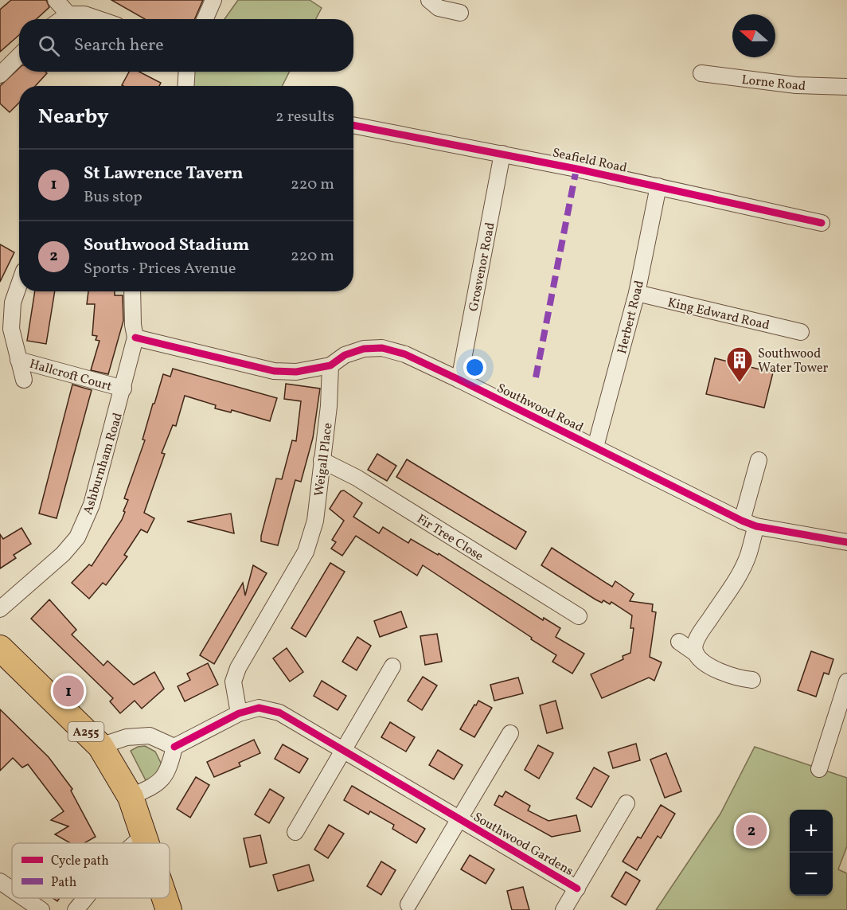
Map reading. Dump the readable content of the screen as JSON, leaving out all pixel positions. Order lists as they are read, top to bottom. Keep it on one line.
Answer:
{"streets":{"main road":["A255"],"street":["Lorne Road","Seafield Road","Grosvenor Road","King Edward Road","Herbert Road","Hallcroft Court","Southwood Road","Weigall Place","Ashburnham Road","Fir Tree Close","Southwood Gardens"]},"crossings":[["Seafield Road","Grosvenor Road"],["Seafield Road","Herbert Road"],["Grosvenor Road","Southwood Road"],["King Edward Road","Herbert Road"],["Herbert Road","Southwood Road"],["Hallcroft Court","Ashburnham Road"],["Southwood Road","Weigall Place"],["Southwood Road","Ashburnham Road"],["Weigall Place","Fir Tree Close"],["Weigall Place","Southwood Gardens"]],"places":{"building":["Southwood Water Tower"]},"legend":["Cycle path","Path"],"north":"left","page":{"search":"Search here","heading":["Nearby","2 results"],"list":[{"mark":"1","name":"St Lawrence Tavern","note":"Bus stop","value":"220 m"},{"mark":"2","name":"Southwood Stadium","note":"Sports · Prices Avenue","value":"220 m"}],"pins":["1","2"],"map_buttons":["+","−"]}}
